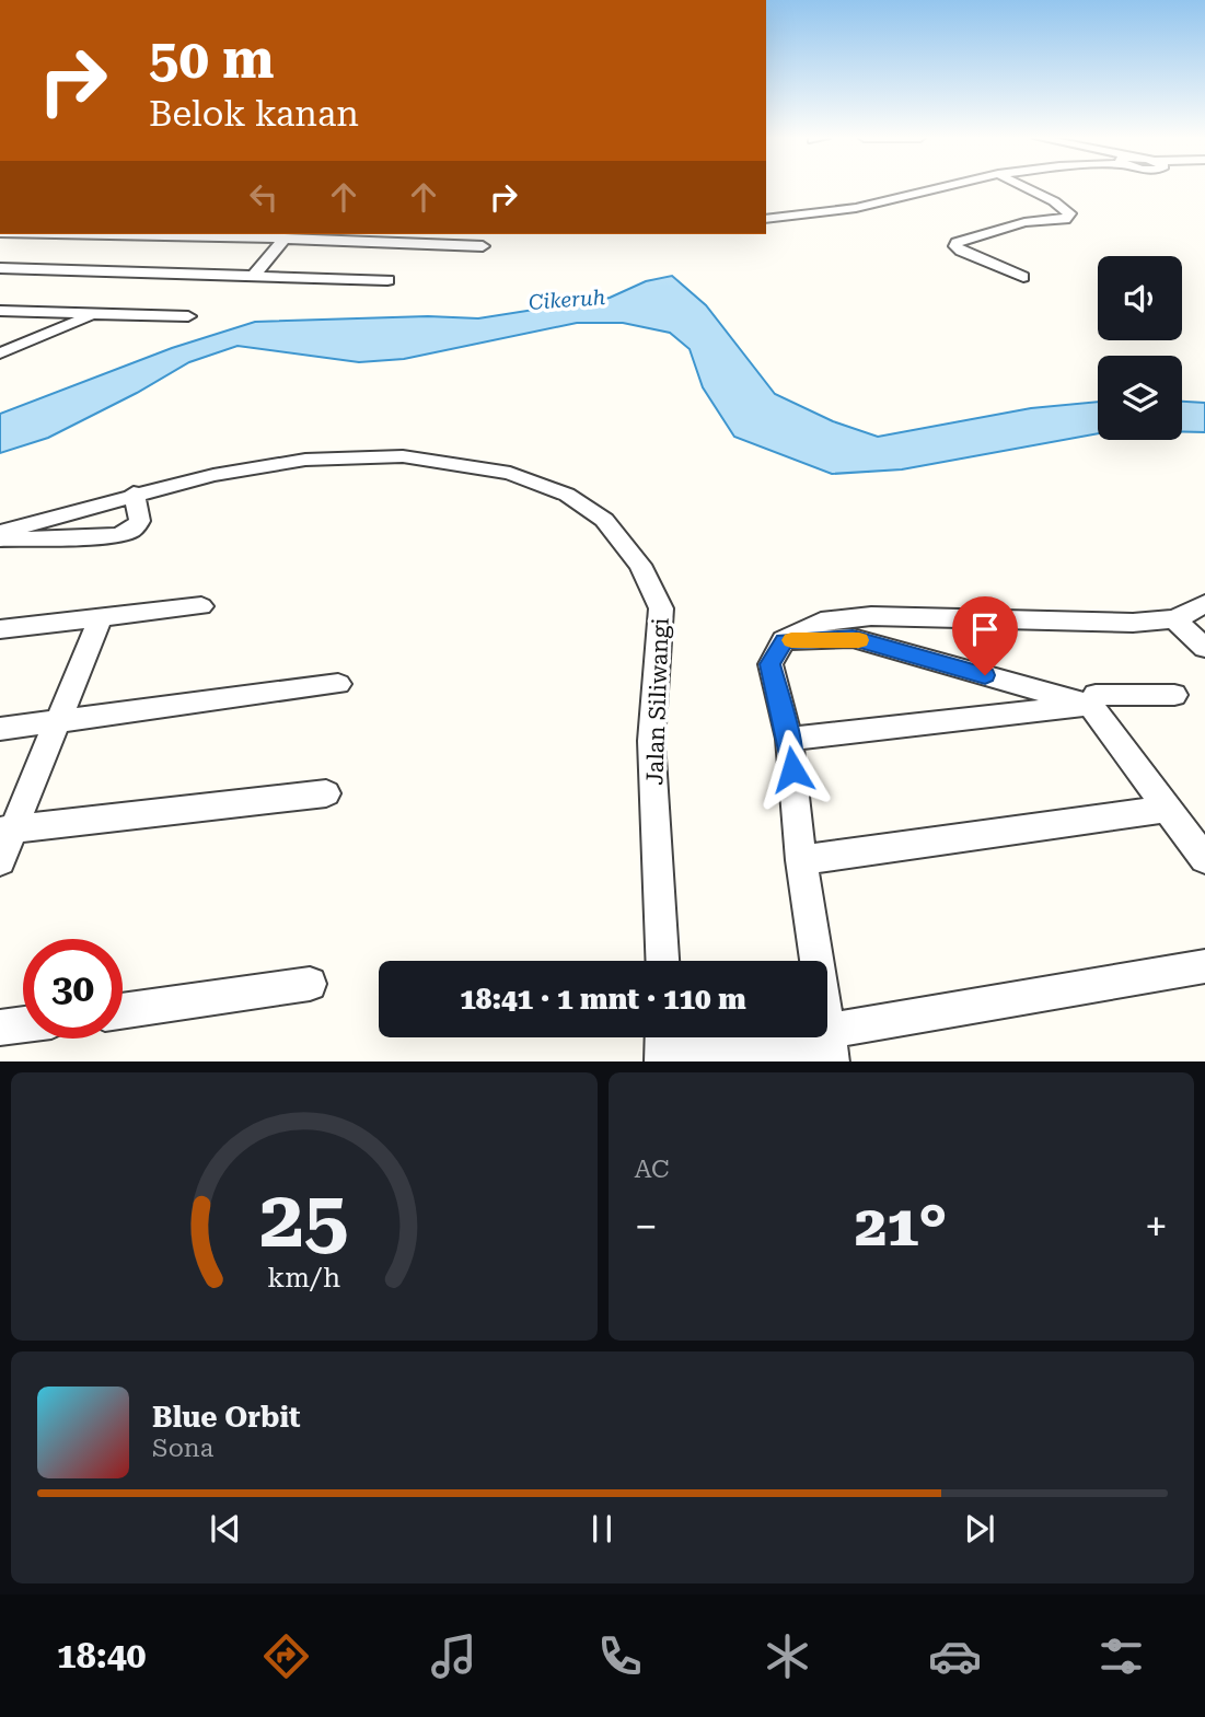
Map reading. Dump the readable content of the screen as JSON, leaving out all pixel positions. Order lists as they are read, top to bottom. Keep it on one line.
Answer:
{"streets":{"street":["Jalan Siliwangi"]},"water":["Cikeruh"],"page":{"turn":["50 m","Belok kanan"],"limit":"30","trip":"18:41 · 1 mnt · 110 m","tile":"AC","heat":["−","21°","+"],"song":["Blue Orbit","Sona"],"tabs":"18:40","gauge":["25","km/h"]}}
